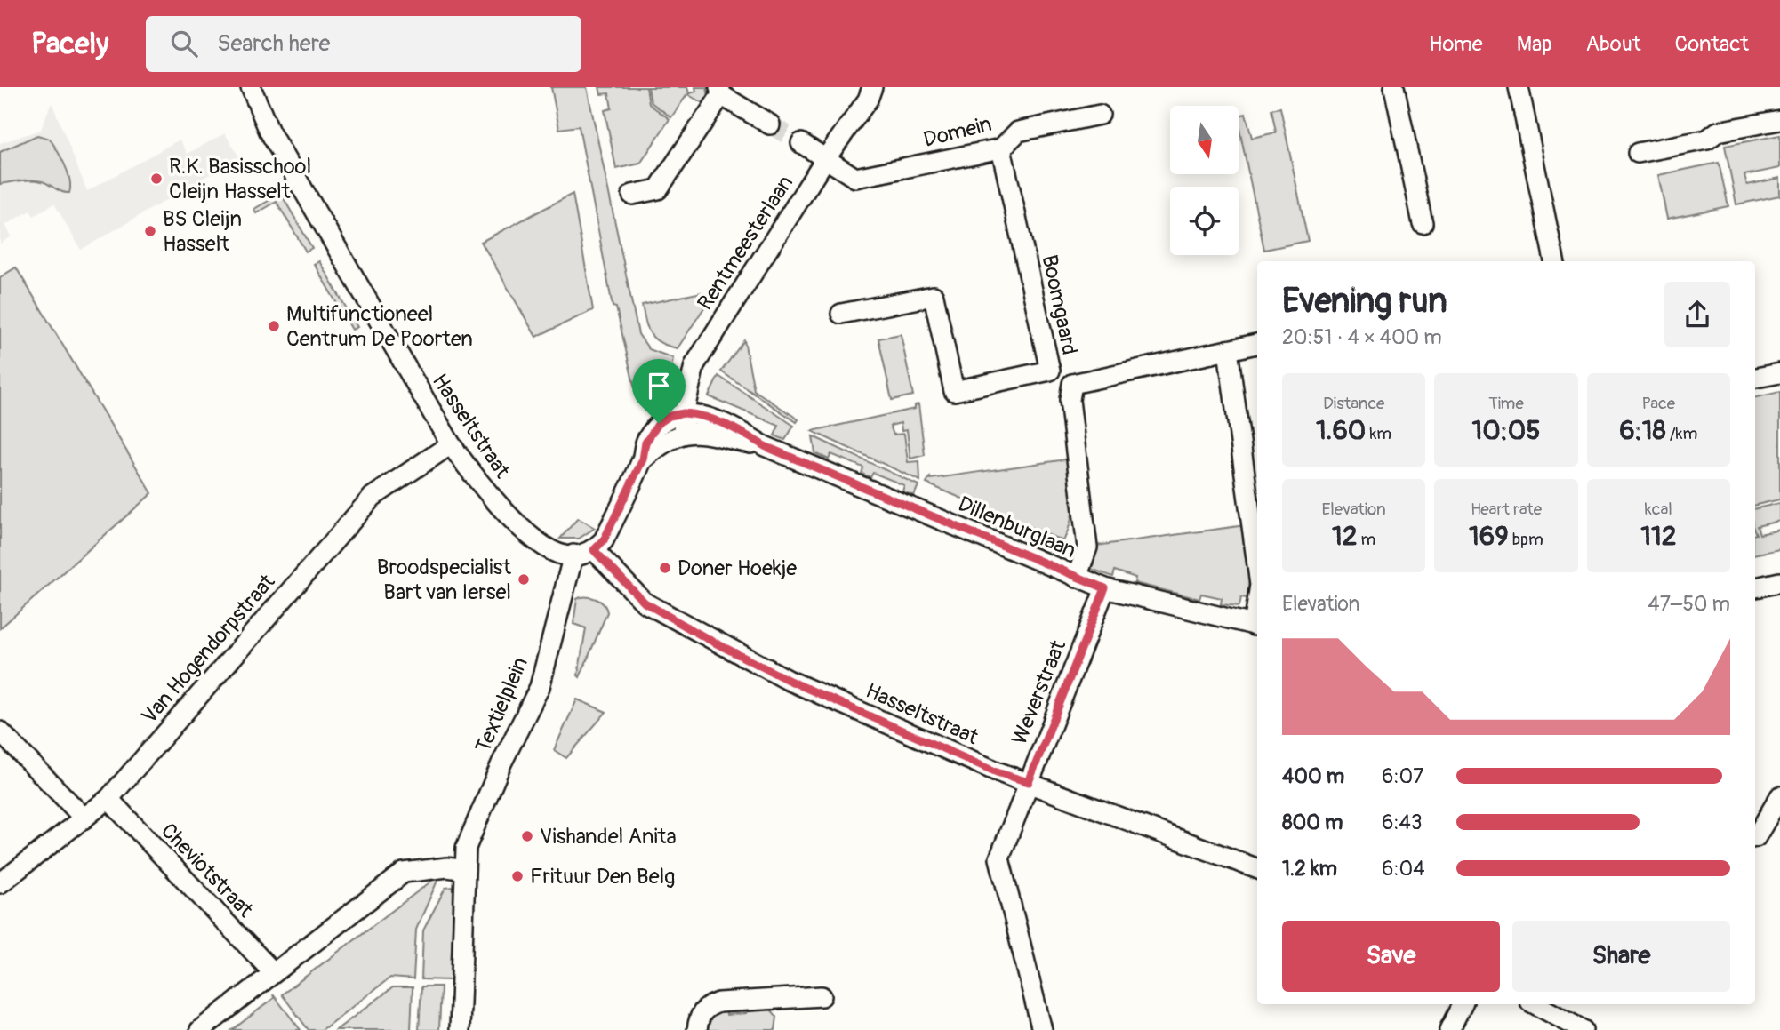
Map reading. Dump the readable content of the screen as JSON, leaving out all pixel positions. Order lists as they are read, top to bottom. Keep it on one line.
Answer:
{"streets":{"street":["Domein","Rentmeesterlaan","Boomgaard","Hasseltstraat","Dillenburglaan","Van Hogendorpstraat","Weverstraat","Textielplein","Cheviotstraat"]},"crossings":[["Domein","Rentmeesterlaan"],["Domein","Boomgaard"],["Rentmeesterlaan","Dillenburglaan"],["Hasseltstraat","Van Hogendorpstraat"],["Hasseltstraat","Weverstraat"],["Hasseltstraat","Textielplein"],["Dillenburglaan","Weverstraat"],["Van Hogendorpstraat","Cheviotstraat"]],"places":["R.K. Basisschool Cleijn Hasselt","BS Cleijn Hasselt","Multifunctioneel Centrum De Poorten","Doner Hoekje","Broodspecialist Bart van Iersel","Vishandel Anita","Frituur Den Belg"],"north":"bottom","page":{"header":"Pacely","search":"Search here","nav":["Home","Map","About","Contact"],"heading":["Evening run","20:51 · 4 × 400 m"],"stats":[["Distance","1.60 km"],["Time","10:05"],["Pace","6:18 /km"],["Elevation","12 m"],["Heart rate","169 bpm"],["kcal","112"]],"chart":["Elevation","47–50 m"],"list":[{"name":"400 m","note":"6:07"},{"name":"800 m","note":"6:43"},{"name":"1.2 km","note":"6:04"}],"buttons":["Save","Share"]}}
